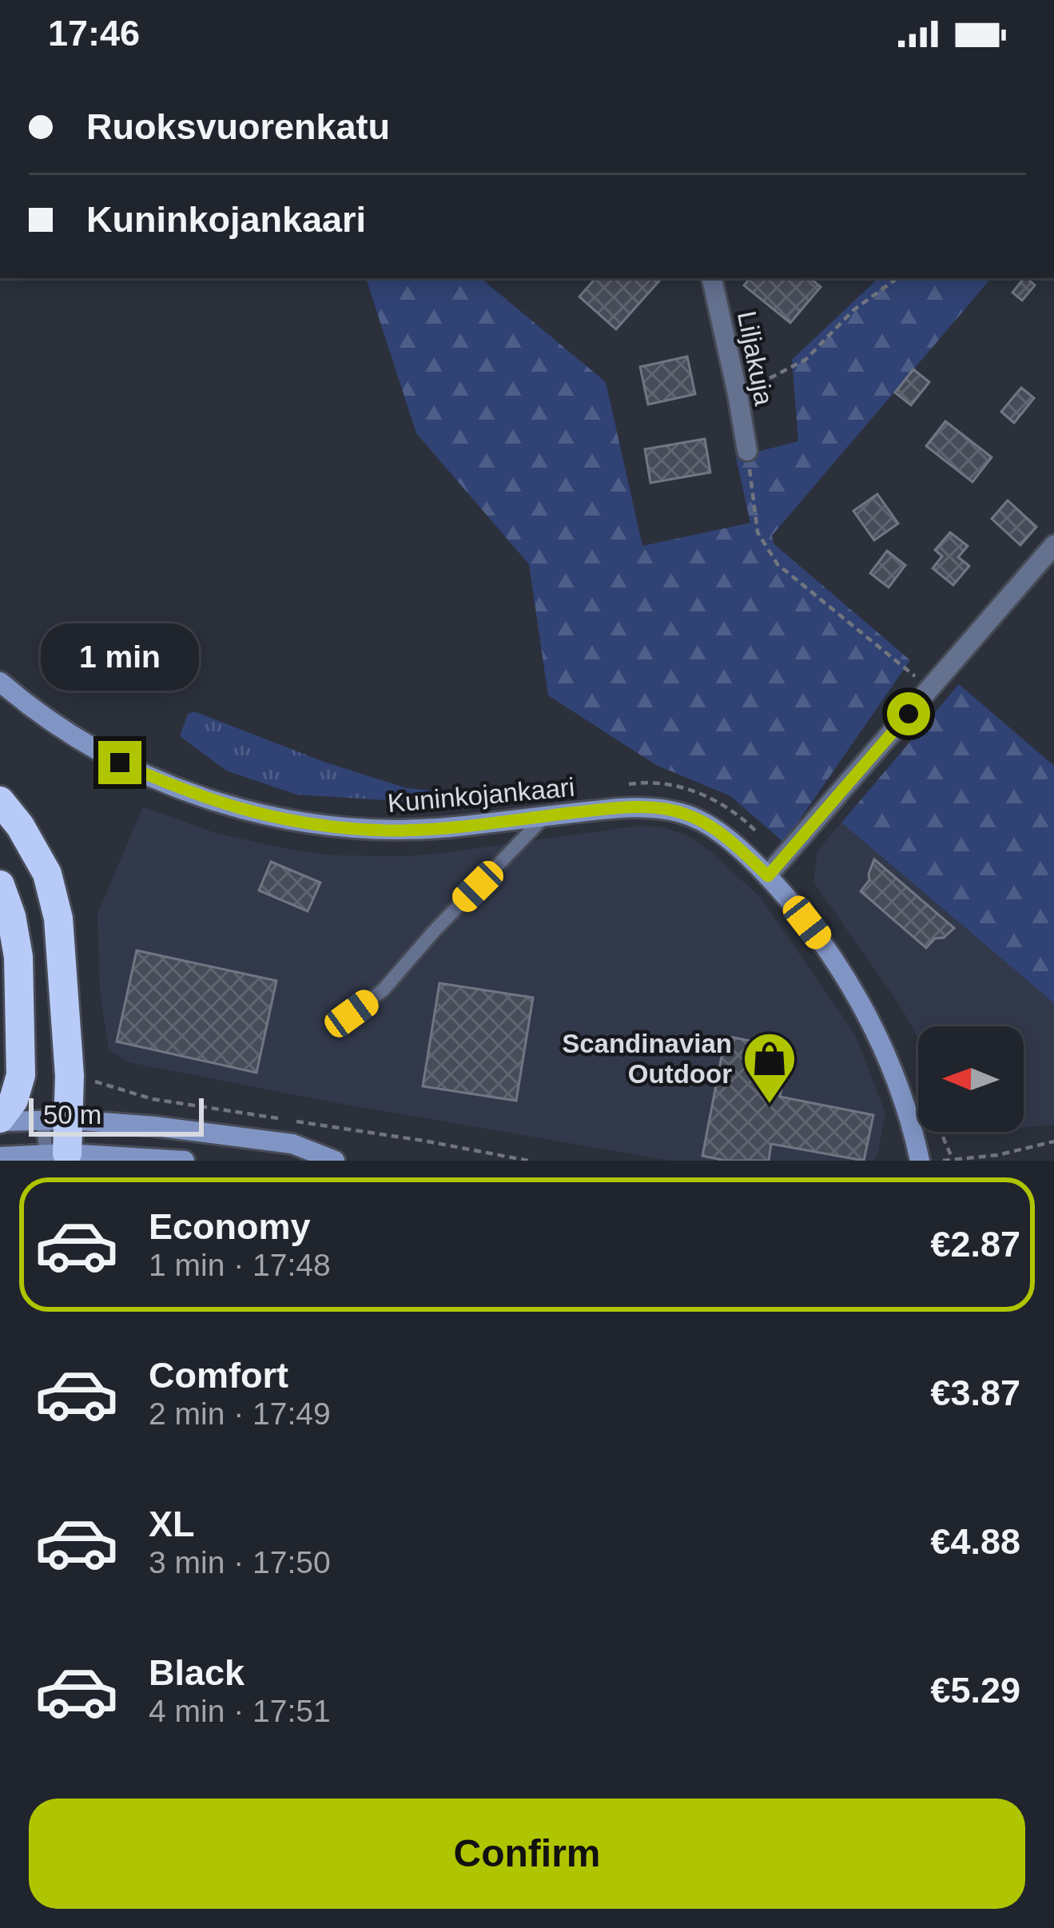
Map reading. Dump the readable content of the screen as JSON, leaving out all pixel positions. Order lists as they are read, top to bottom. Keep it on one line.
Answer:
{"streets":{"street":["Liljakuja","Kuninkojankaari"]},"places":{"shop":["Scandinavian Outdoor"]},"scale_bar":"50 m","north":"left","page":{"status":"17:46","banner":["Ruoksvuorenkatu","Kuninkojankaari"],"bubble":"1 min","scale":"50 m","list":[{"name":"Economy","note":"1 min · 17:48","value":"€2.87"},{"name":"Comfort","note":"2 min · 17:49","value":"€3.87"},{"name":"XL","note":"3 min · 17:50","value":"€4.88"},{"name":"Black","note":"4 min · 17:51","value":"€5.29"}],"buttons":"Confirm"}}
